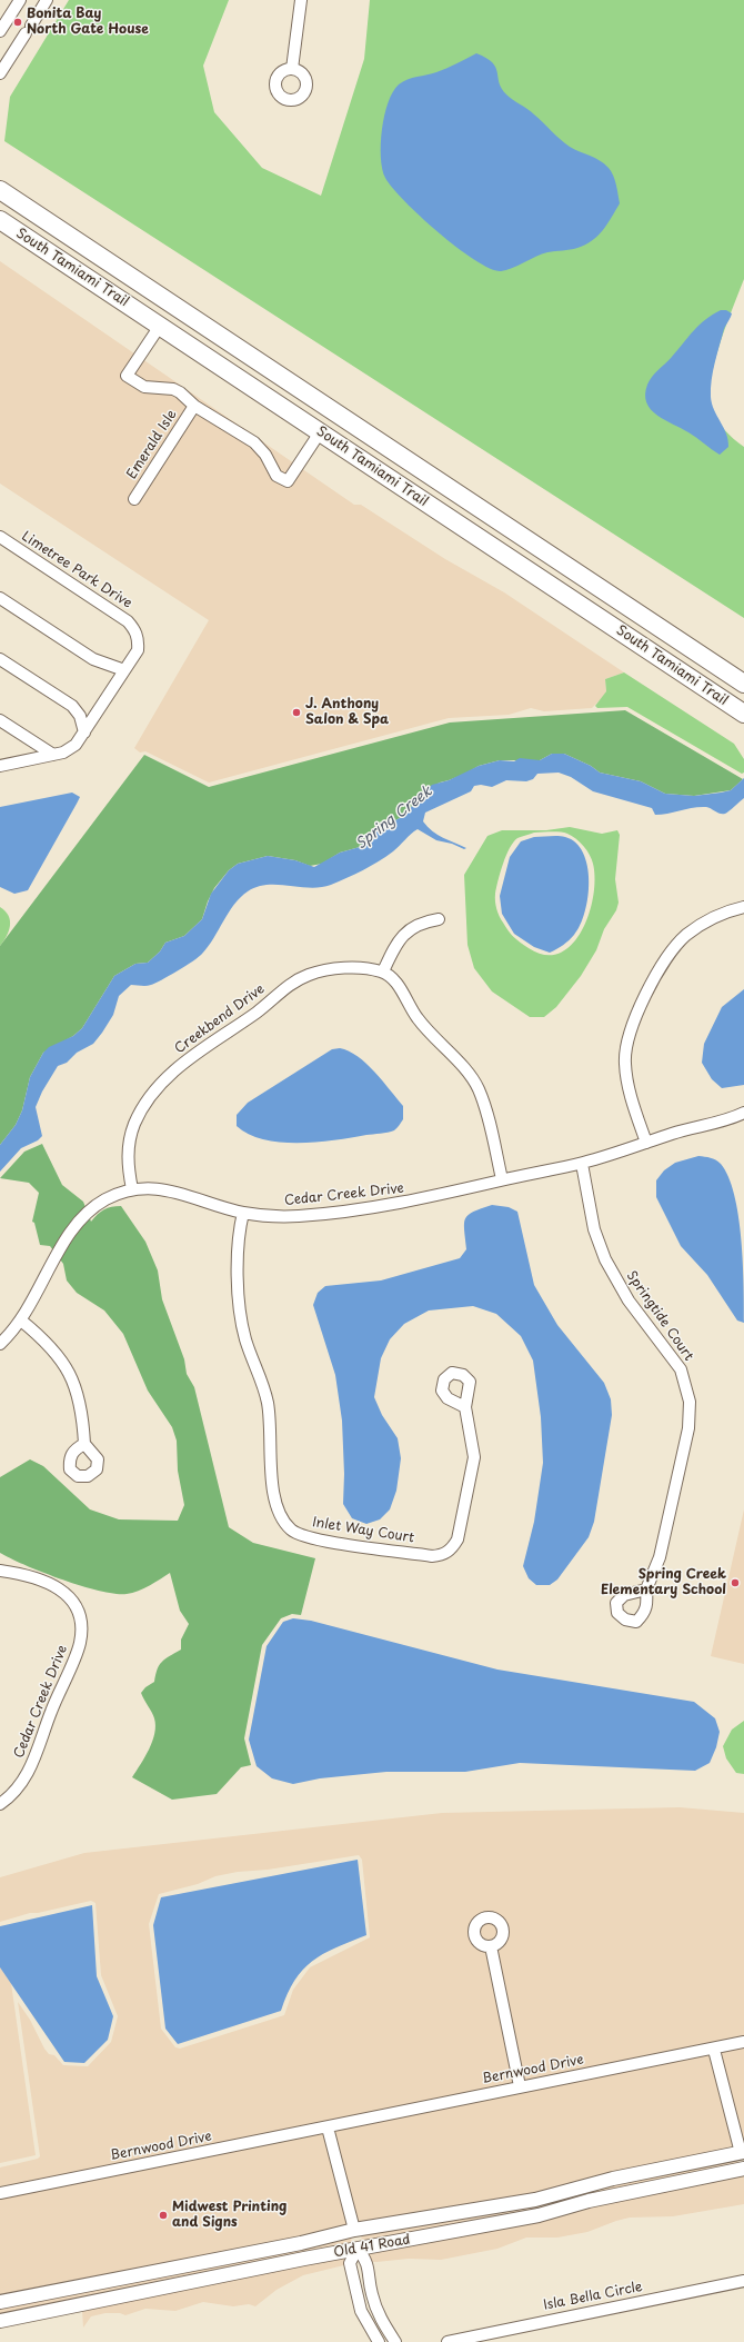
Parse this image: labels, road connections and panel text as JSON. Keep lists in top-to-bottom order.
{
  "streets": {
    "main road": ["South Tamiami Trail"],
    "street": [
      "Emerald Isle",
      "Limetree Park Drive",
      "Creekbend Drive",
      "Cedar Creek Drive",
      "Springtide Court",
      "Inlet Way Court",
      "Bernwood Drive",
      "Old 41 Road",
      "Isla Bella Circle"
    ]
  },
  "crossings": [
    ["South Tamiami Trail", "Emerald Isle"],
    ["Creekbend Drive", "Cedar Creek Drive"],
    ["Cedar Creek Drive", "Springtide Court"],
    ["Cedar Creek Drive", "Inlet Way Court"]
  ],
  "water": ["Spring Creek"],
  "places": [
    "Bonita Bay North Gate House",
    "J. Anthony Salon & Spa",
    "Spring Creek Elementary School",
    "Midwest Printing and Signs"
  ]
}
